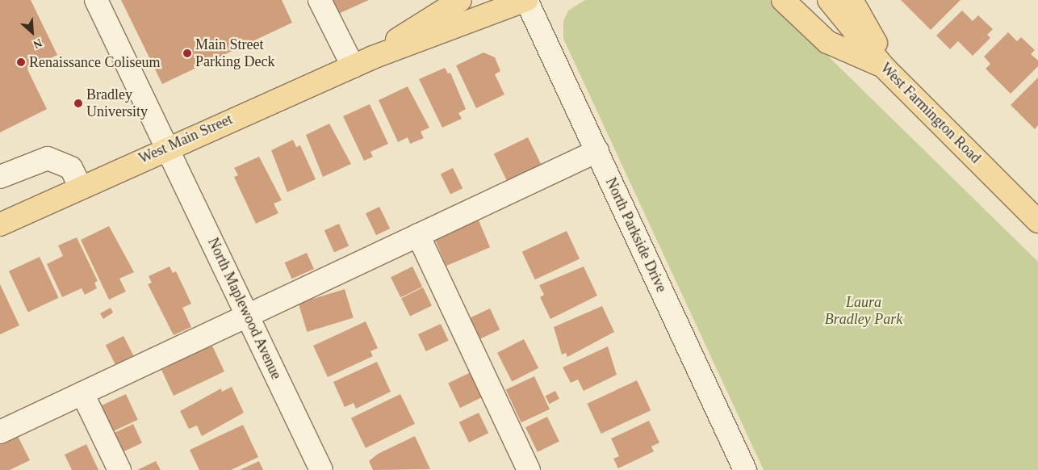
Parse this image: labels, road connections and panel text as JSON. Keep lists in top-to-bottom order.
{
  "streets": {
    "main road": ["West Farmington Road", "West Main Street"],
    "street": ["North Parkside Drive", "North Maplewood Avenue"]
  },
  "crossings": [
    ["West Main Street", "North Parkside Drive"],
    ["West Main Street", "North Maplewood Avenue"]
  ],
  "parks": ["Laura Bradley Park"],
  "places": ["Main Street Parking Deck", "Renaissance Coliseum", "Bradley University"],
  "north": "bottom right"
}
